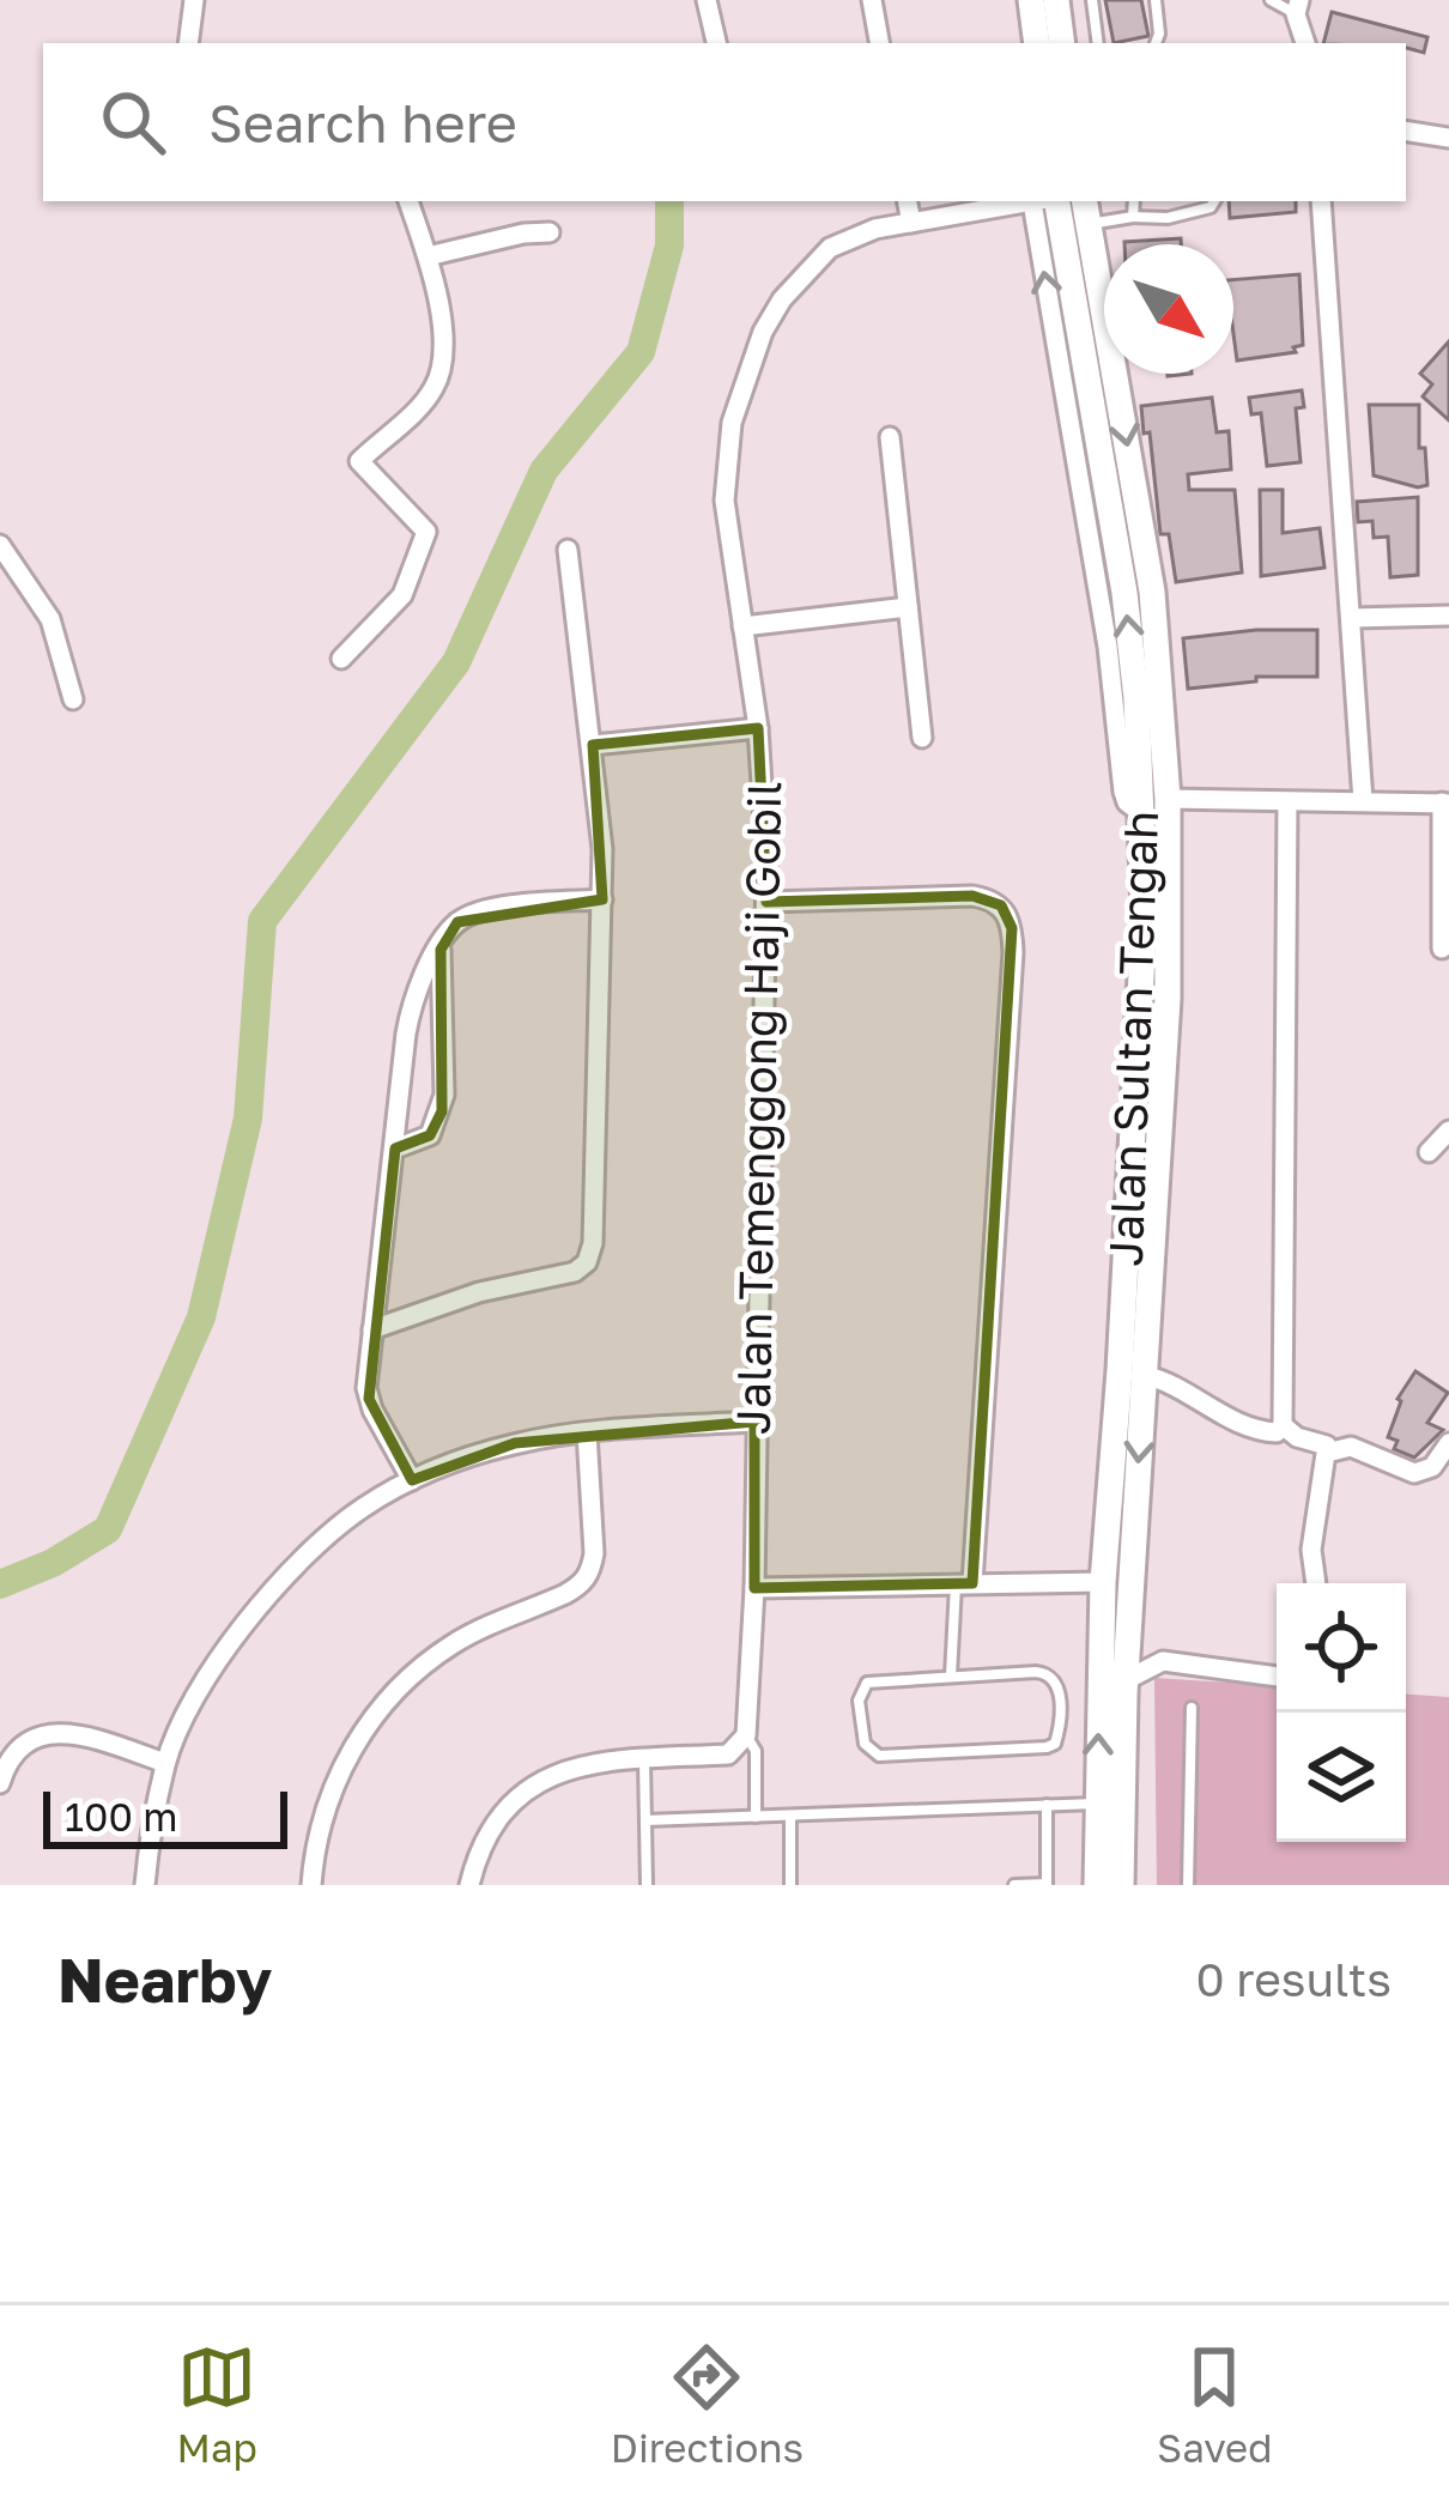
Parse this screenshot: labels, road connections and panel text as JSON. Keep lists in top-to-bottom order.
{
  "streets": {
    "main road": ["Jalan Sultan Tengah"],
    "street": ["Jalan Temenggong Haji Gobil"]
  },
  "scale_bar": "100 m",
  "north": "bottom right",
  "page": {
    "search": "Search here",
    "scale": "100 m",
    "heading": ["Nearby", "0 results"],
    "nav": ["Map", "Directions", "Saved"]
  }
}
